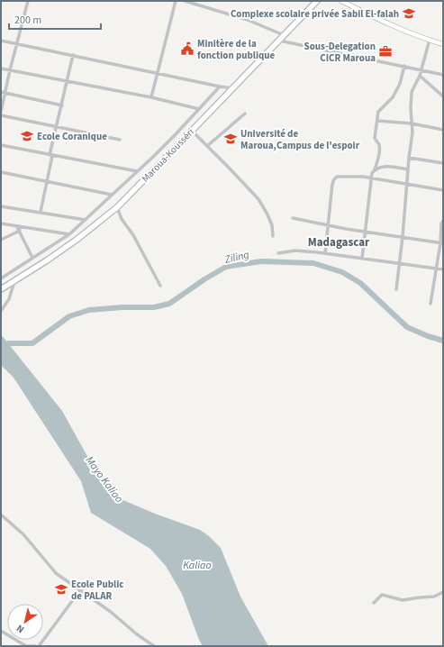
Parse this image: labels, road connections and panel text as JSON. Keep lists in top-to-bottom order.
{
  "streets": {
    "highway": ["Maroua-Kousséri"]
  },
  "districts": ["Madagascar"],
  "water": ["Ziling", "Mayo Kaliao", "Kaliao"],
  "places": {
    "school or university": [
      "Complexe scolaire privée Sabil El-falah",
      "Ecole Coranique",
      "Université de Maroua,Campus de l'espoir",
      "Ecole Public de PALAR"
    ],
    "public building": ["Minitère de la fonction publique"],
    "office": ["Sous-Delegation CICR Maroua"]
  },
  "scale_bar": "200 m",
  "north": "bottom left"
}
